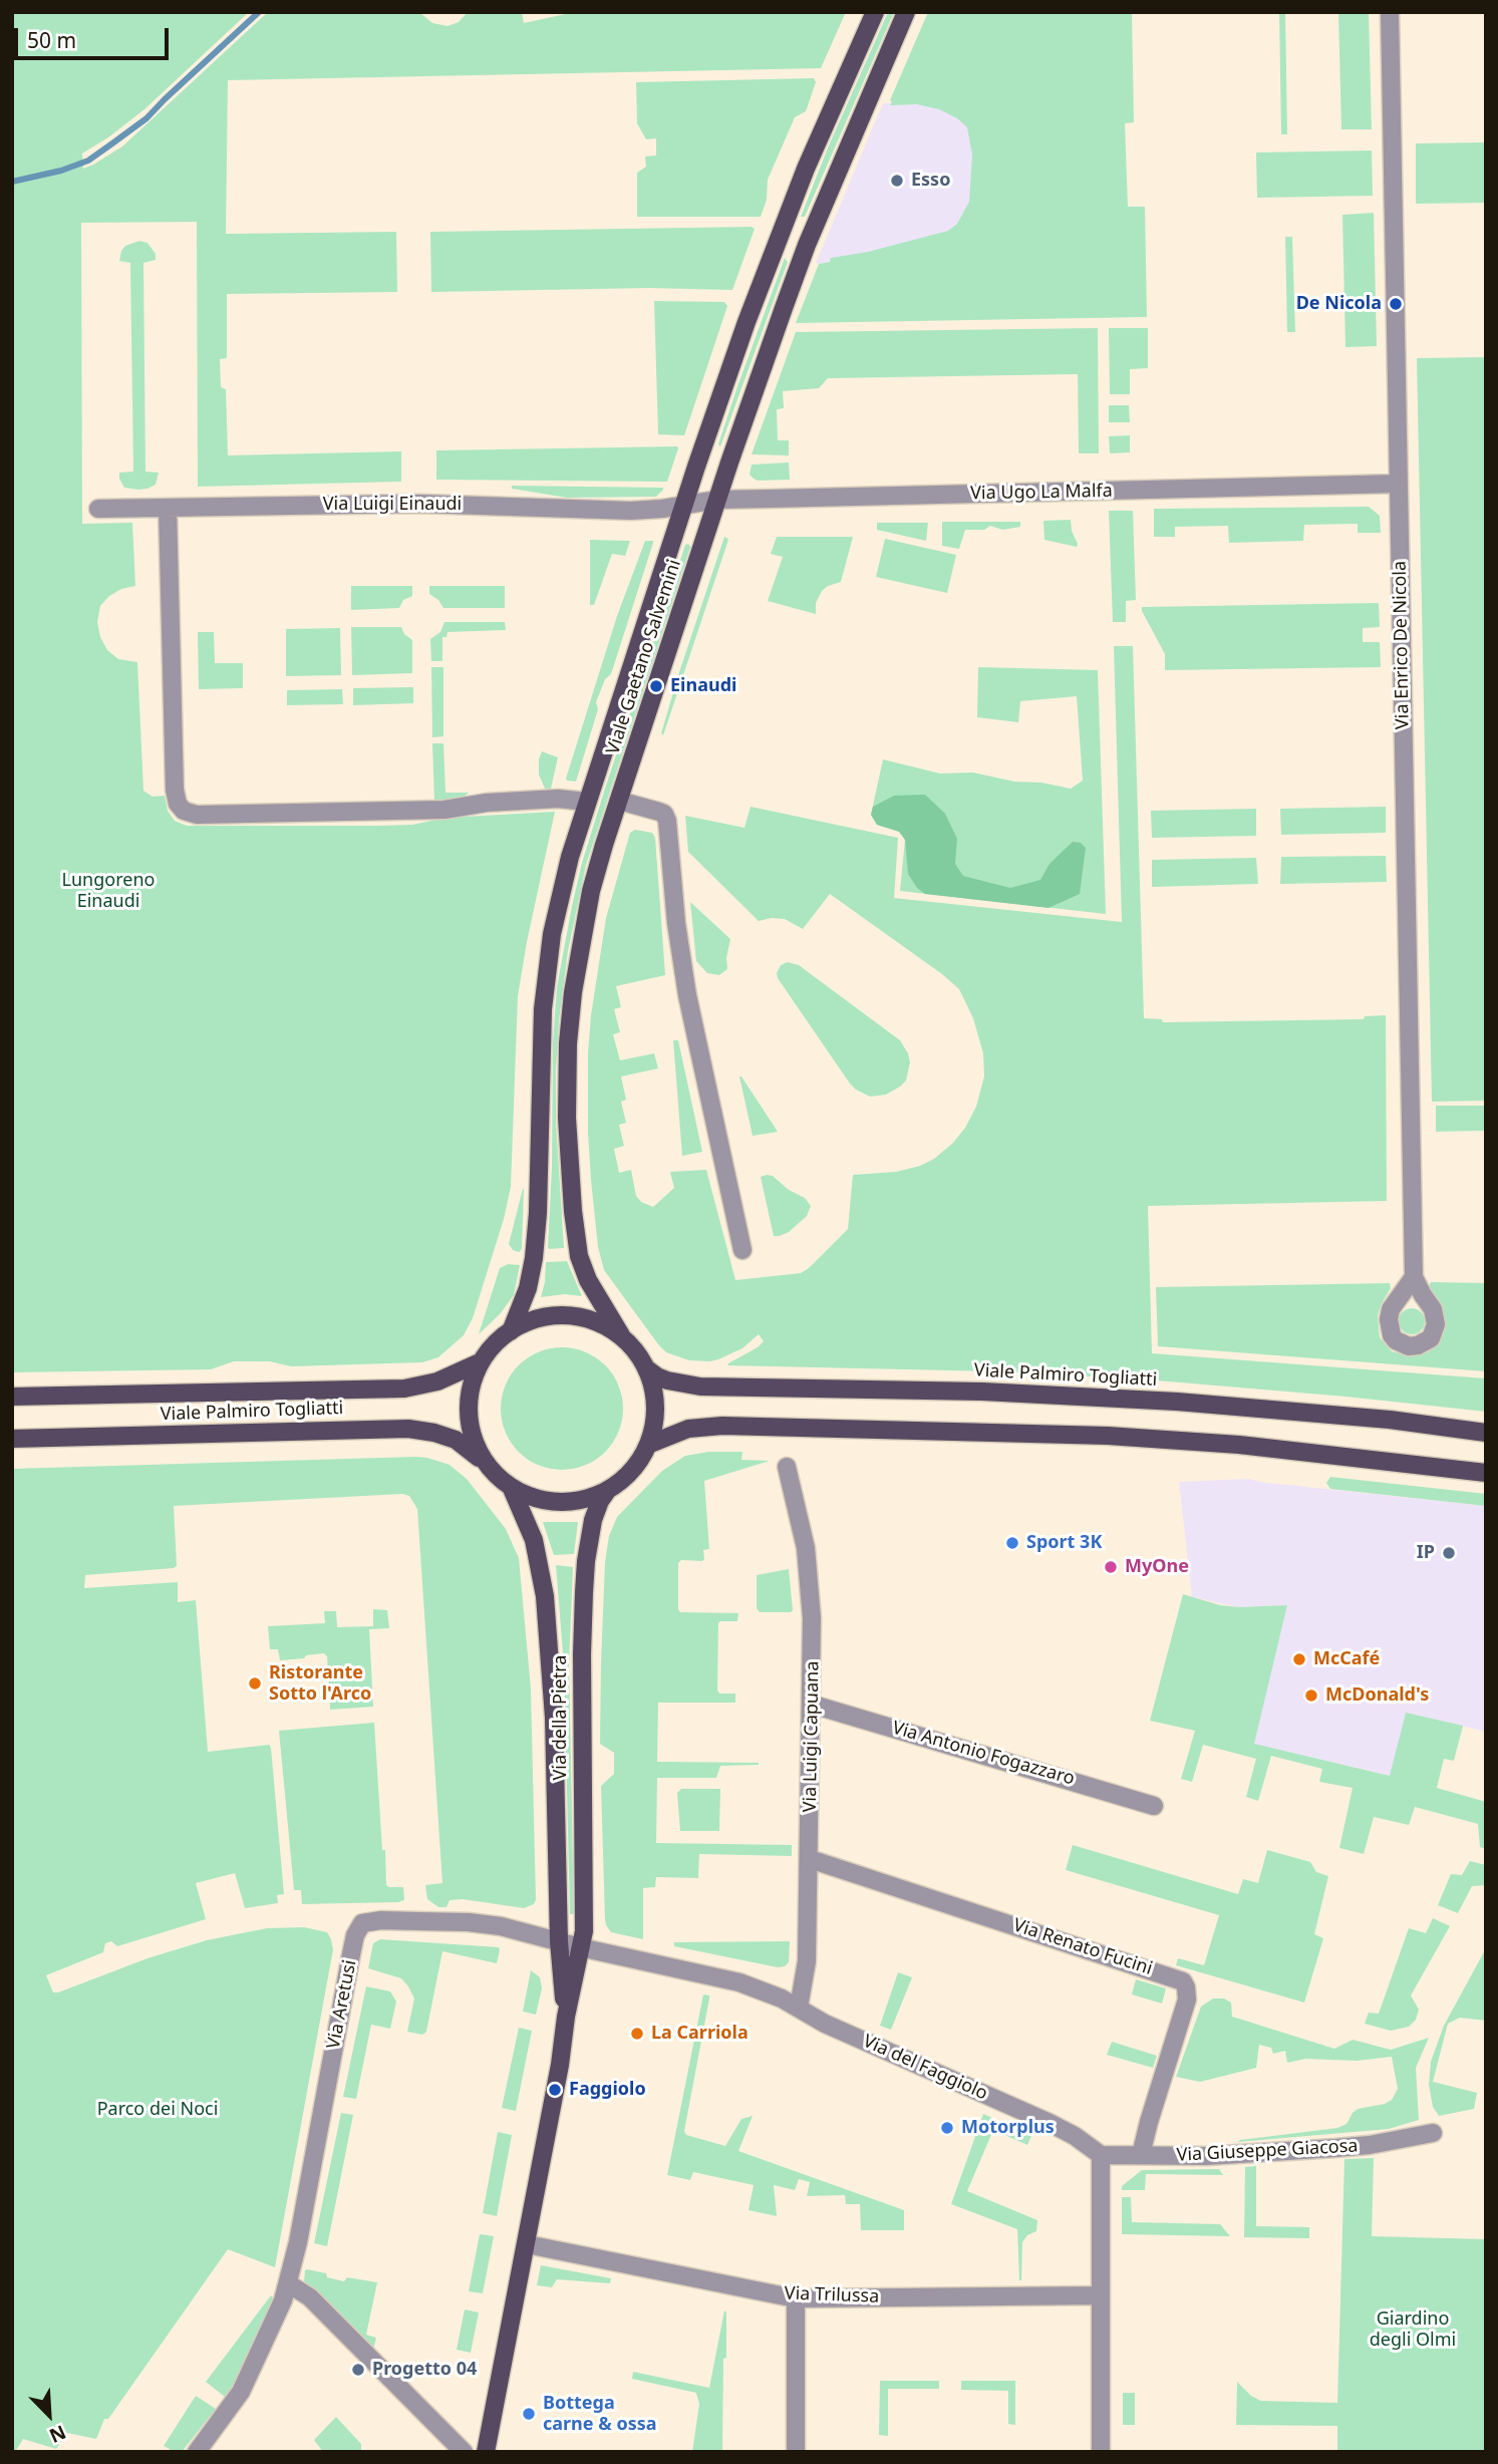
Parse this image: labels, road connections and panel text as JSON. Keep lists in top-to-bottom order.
{
  "streets": {
    "main road": ["Viale Gaetano Salvemini", "Viale Palmiro Togliatti", "Via della Pietra"],
    "street": [
      "Via Ugo La Malfa",
      "Via Luigi Einaudi",
      "Via Enrico De Nicola",
      "Via Luigi Capuana",
      "Via Antonio Fogazzaro",
      "Via Renato Fucini",
      "Via Aretusi",
      "Via del Faggiolo",
      "Via Giuseppe Giacosa",
      "Via Trilussa"
    ]
  },
  "crossings": [
    ["Via Ugo La Malfa", "Via Luigi Einaudi"],
    ["Via Ugo La Malfa", "Via Enrico De Nicola"],
    ["Via Ugo La Malfa", "Viale Gaetano Salvemini"],
    ["Via Luigi Einaudi", "Viale Gaetano Salvemini"],
    ["Viale Gaetano Salvemini", "Viale Palmiro Togliatti"],
    ["Viale Gaetano Salvemini", "Via della Pietra"],
    ["Viale Palmiro Togliatti", "Via della Pietra"],
    ["Via della Pietra", "Via Aretusi"],
    ["Via della Pietra", "Via del Faggiolo"],
    ["Via della Pietra", "Via Trilussa"],
    ["Via Luigi Capuana", "Via Antonio Fogazzaro"],
    ["Via Luigi Capuana", "Via Renato Fucini"],
    ["Via Luigi Capuana", "Via del Faggiolo"],
    ["Via Renato Fucini", "Via Giuseppe Giacosa"],
    ["Via del Faggiolo", "Via Giuseppe Giacosa"]
  ],
  "parks": ["Lungoreno Einaudi", "Parco dei Noci", "Giardino degli Olmi"],
  "places": [
    "Esso",
    "De Nicola",
    "Einaudi",
    "Sport 3K",
    "IP",
    "MyOne",
    "McCafé",
    "Ristorante Sotto l'Arco",
    "McDonald's",
    "La Carriola",
    "Faggiolo",
    "Motorplus",
    "Progetto 04",
    "Bottega carne & ossa"
  ],
  "scale_bar": "50 m",
  "north": "bottom right"
}
